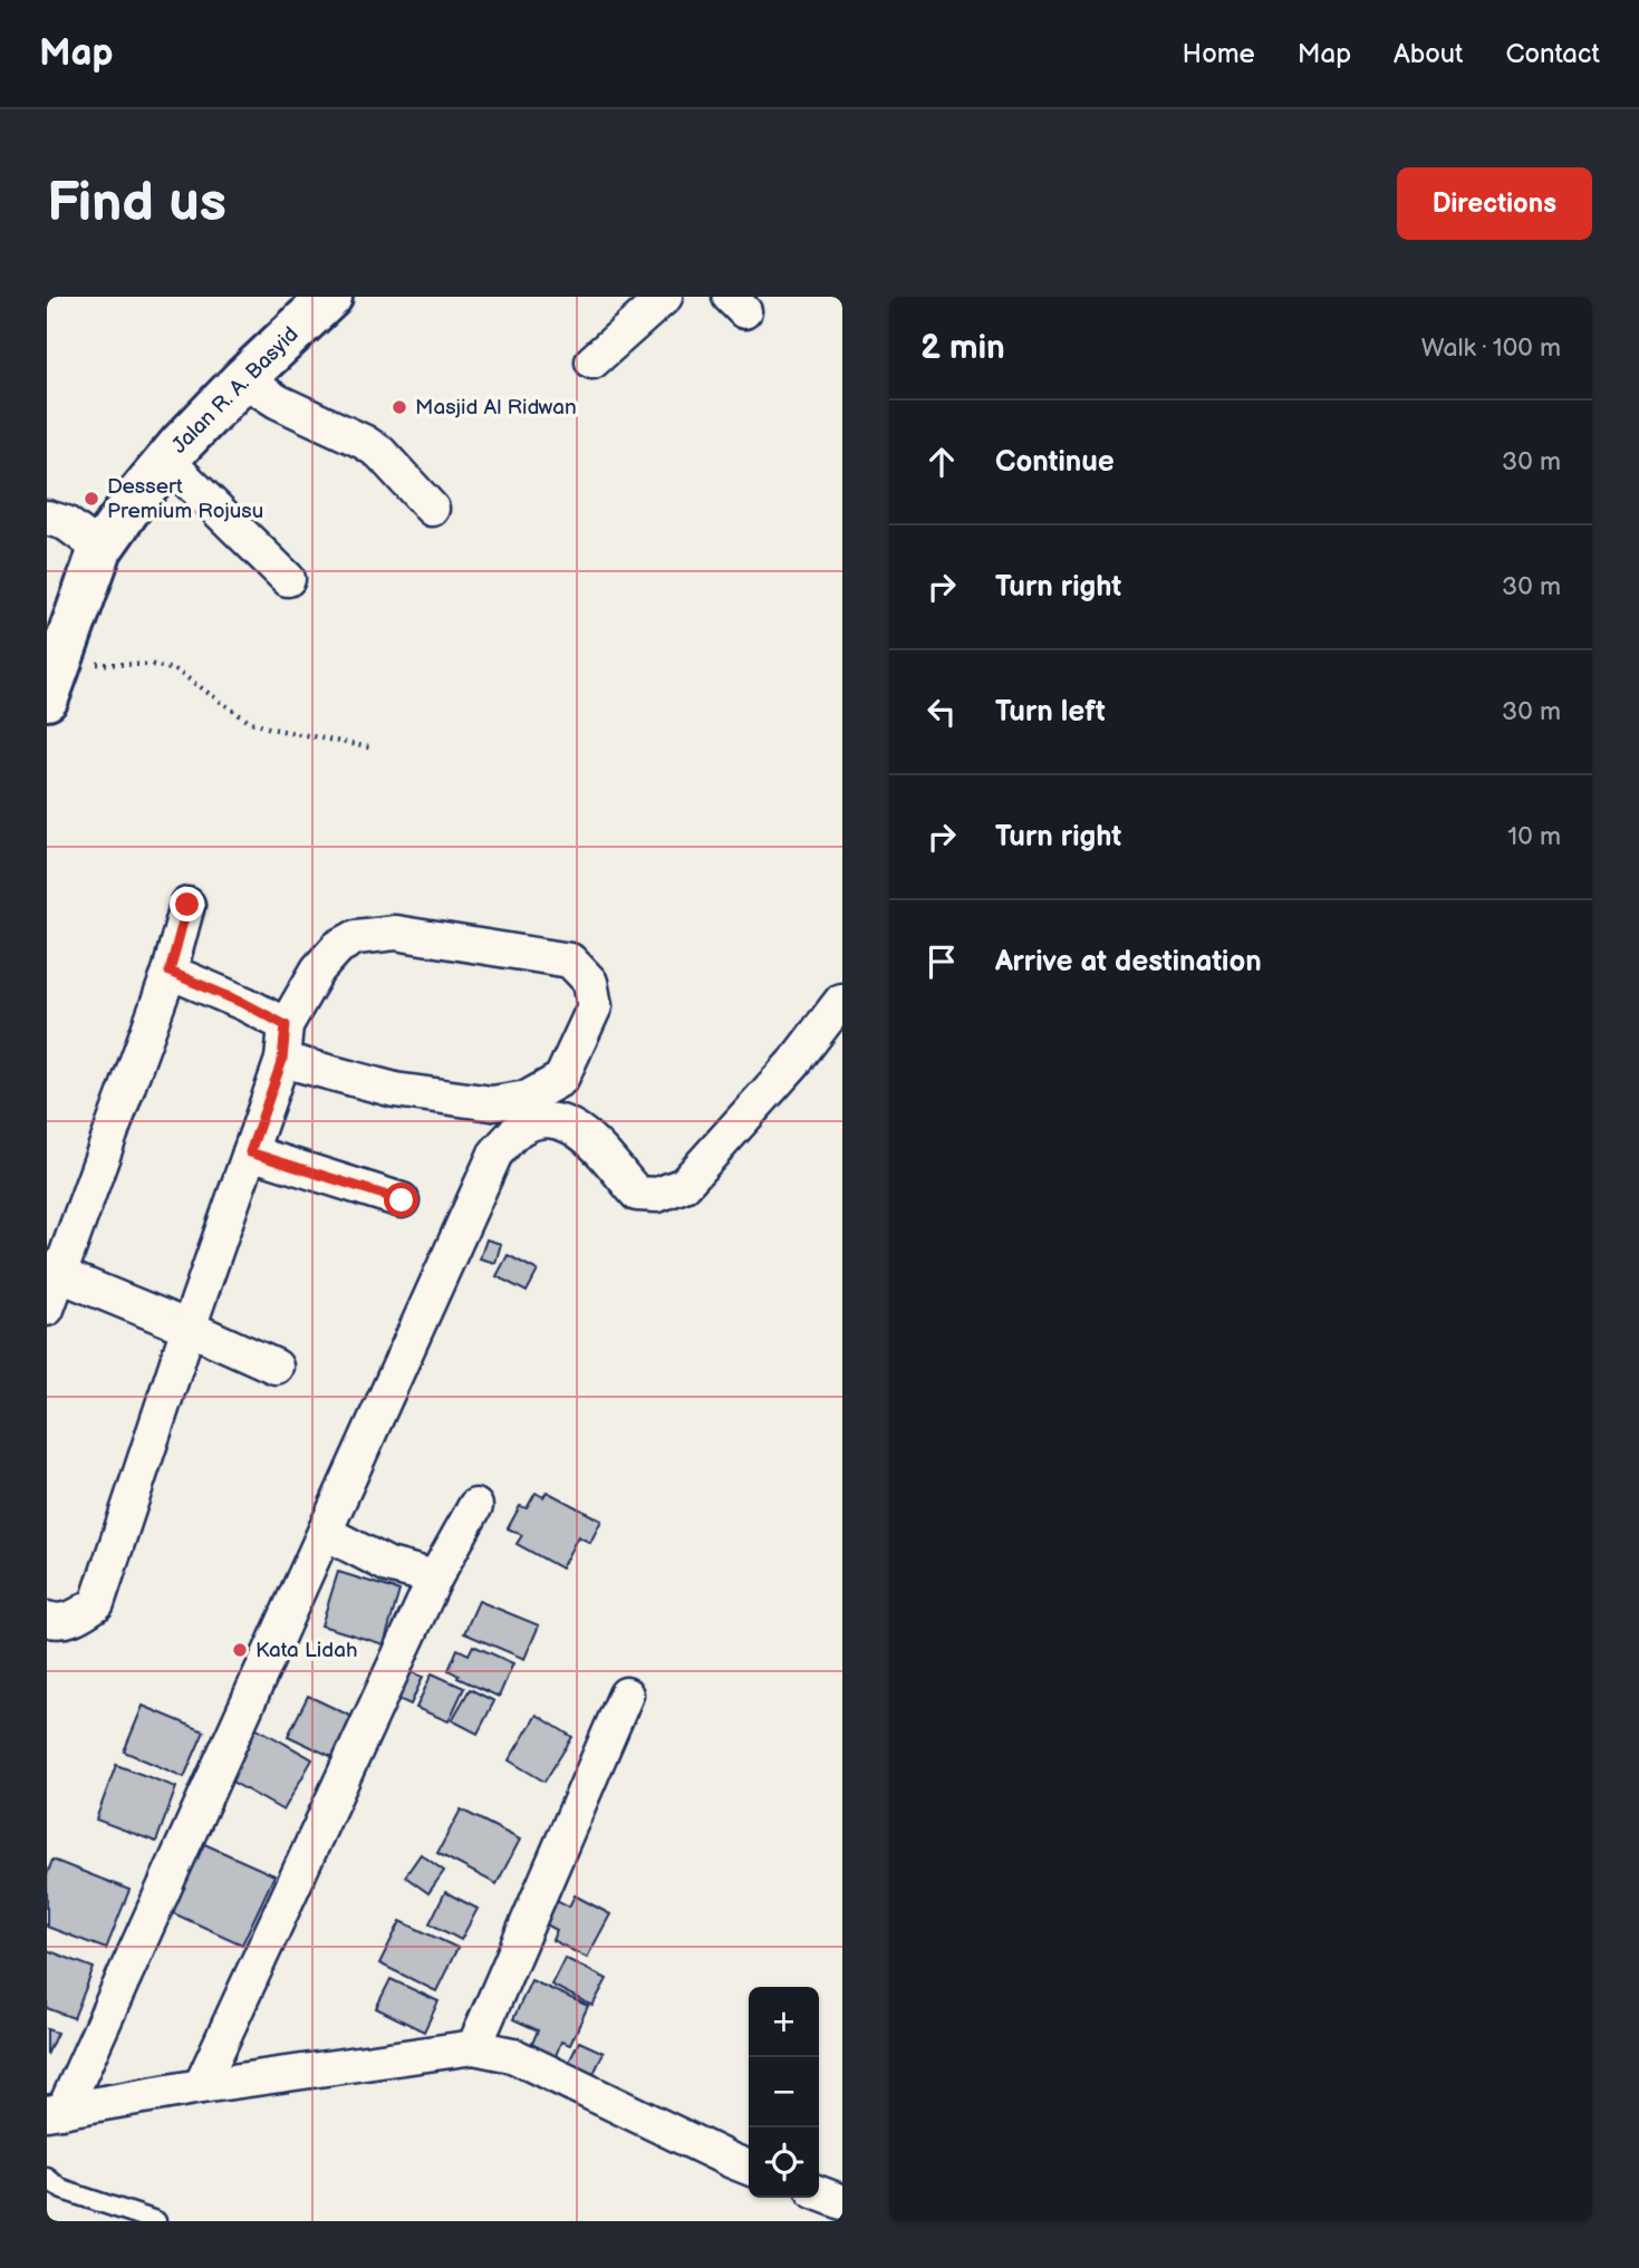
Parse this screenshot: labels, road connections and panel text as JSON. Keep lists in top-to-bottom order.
{
  "streets": {
    "main road": ["Jalan R. A. Basyid"]
  },
  "places": ["Masjid Al Ridwan", "Dessert Premium Rojusu", "Kata Lidah"],
  "page": {
    "header": "Map",
    "nav": [
      "Home",
      "Map",
      "About",
      "Contact"
    ],
    "buttons": "Directions",
    "title": "Find us",
    "heading": ["2 min", "Walk · 100 m"],
    "list": [
      ["Continue", "30 m"],
      ["Turn right", "30 m"],
      ["Turn left", "30 m"],
      ["Turn right", "10 m"],
      "Arrive at destination"
    ],
    "map_buttons": ["+", "−"]
  }
}
